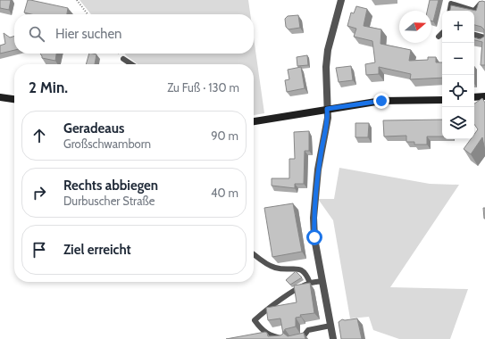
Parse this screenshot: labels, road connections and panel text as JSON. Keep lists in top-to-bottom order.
{
  "north": "right",
  "page": {
    "map_buttons": ["+", "−"],
    "search": "Hier suchen",
    "heading": ["2 Min.", "Zu Fuß · 130 m"],
    "list": [
      ["Geradeaus", "Großschwamborn", "90 m"],
      ["Rechts abbiegen", "Durbuscher Straße", "40 m"],
      "Ziel erreicht"
    ]
  }
}
